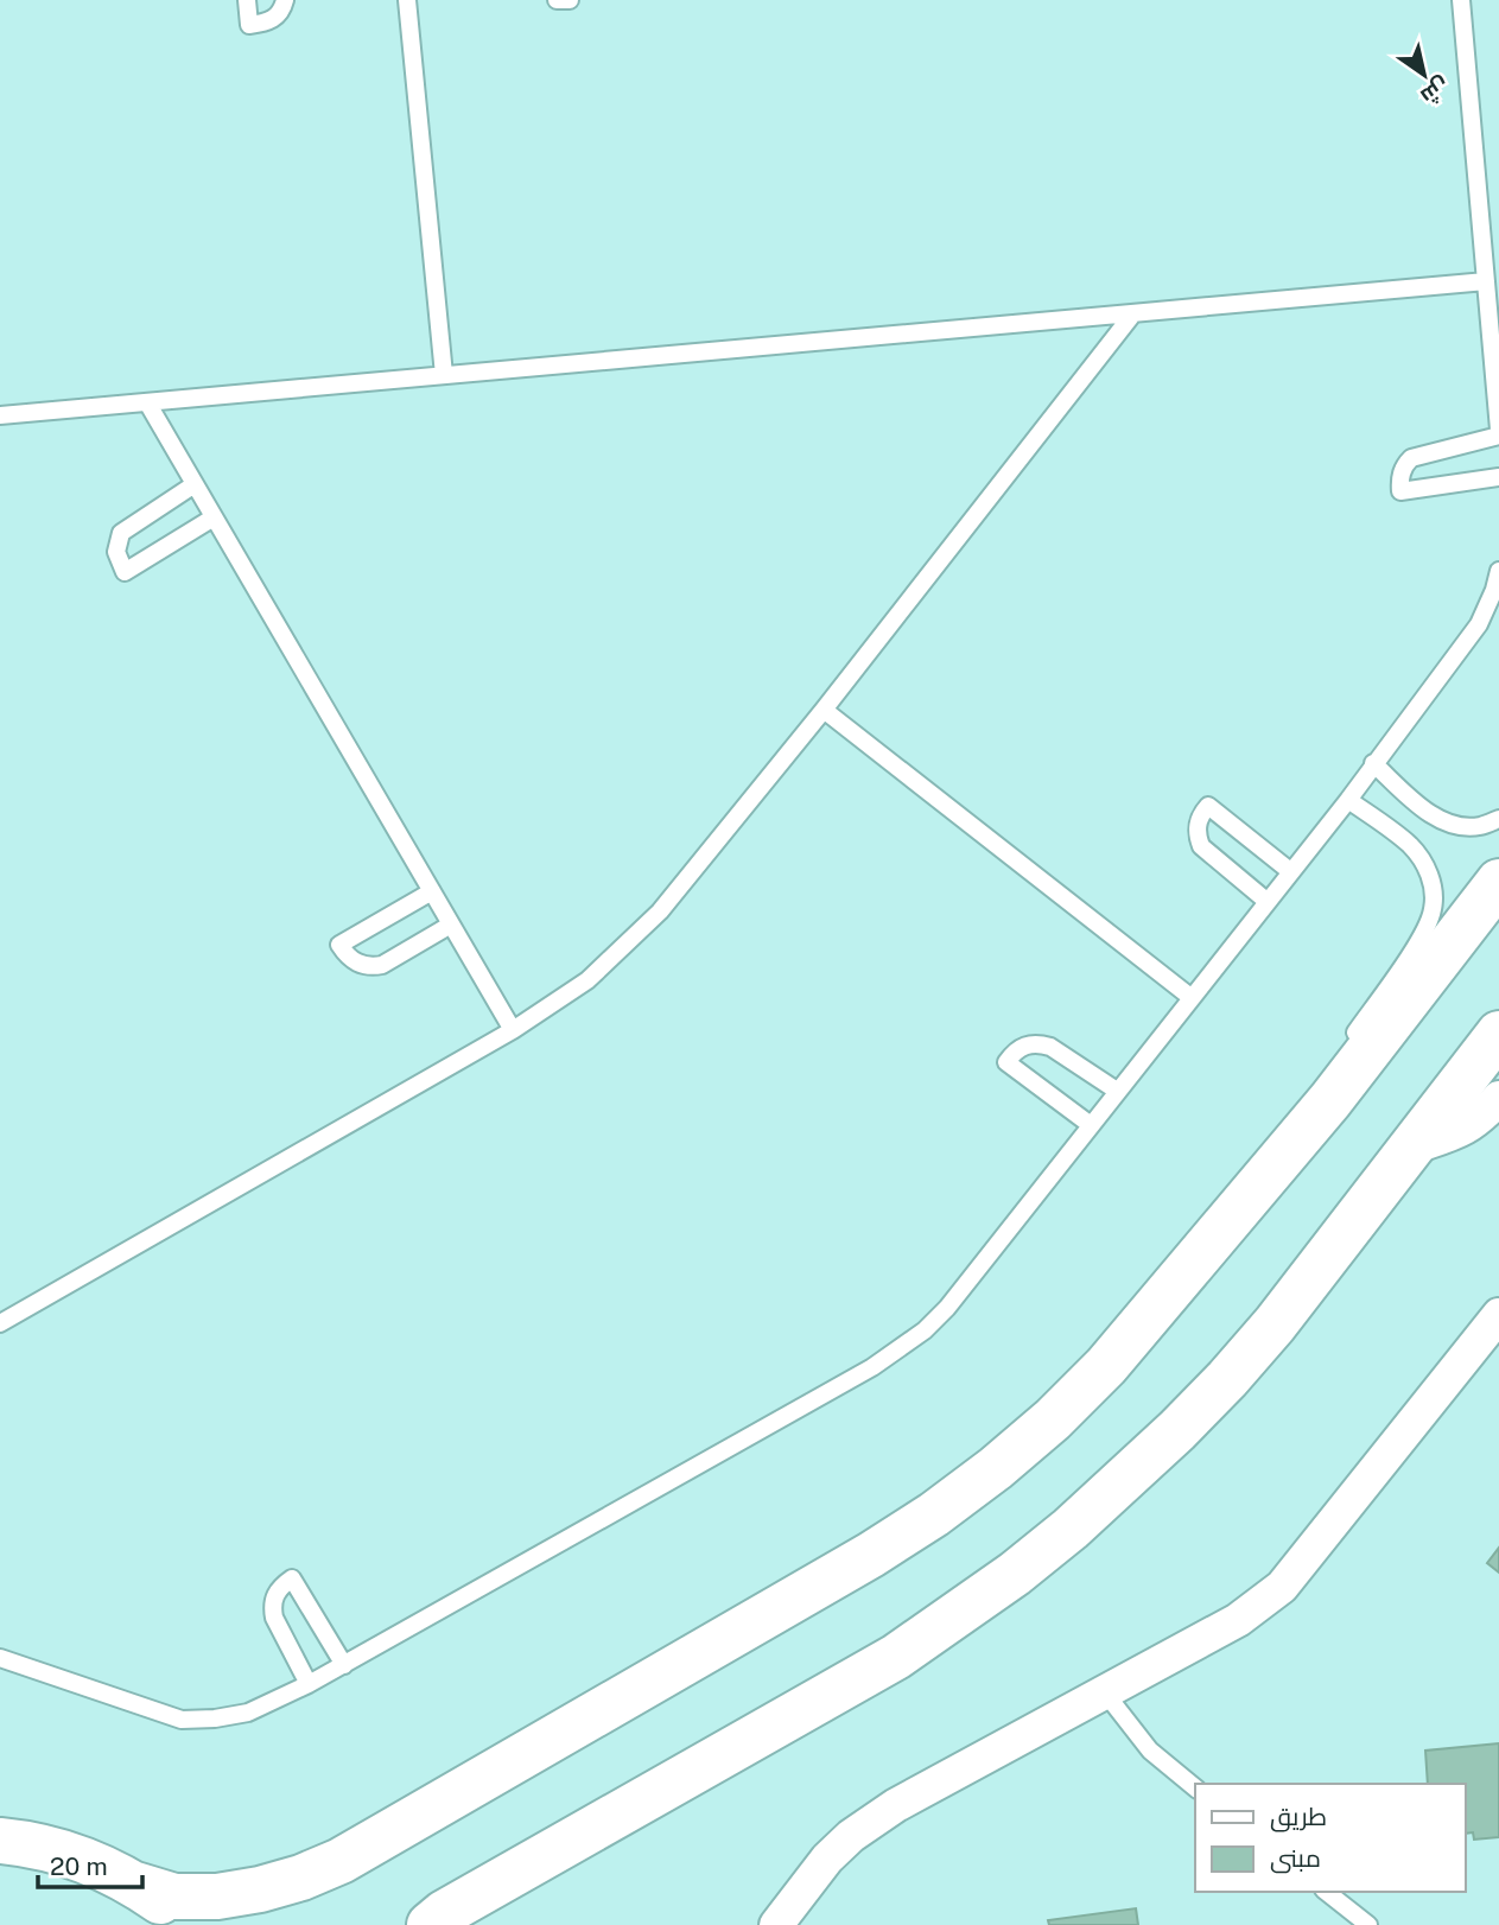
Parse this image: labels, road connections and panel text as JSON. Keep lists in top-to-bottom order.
{
  "legend": ["طريق", "مبنى"],
  "scale_bar": "20 m",
  "north": "bottom right"
}
